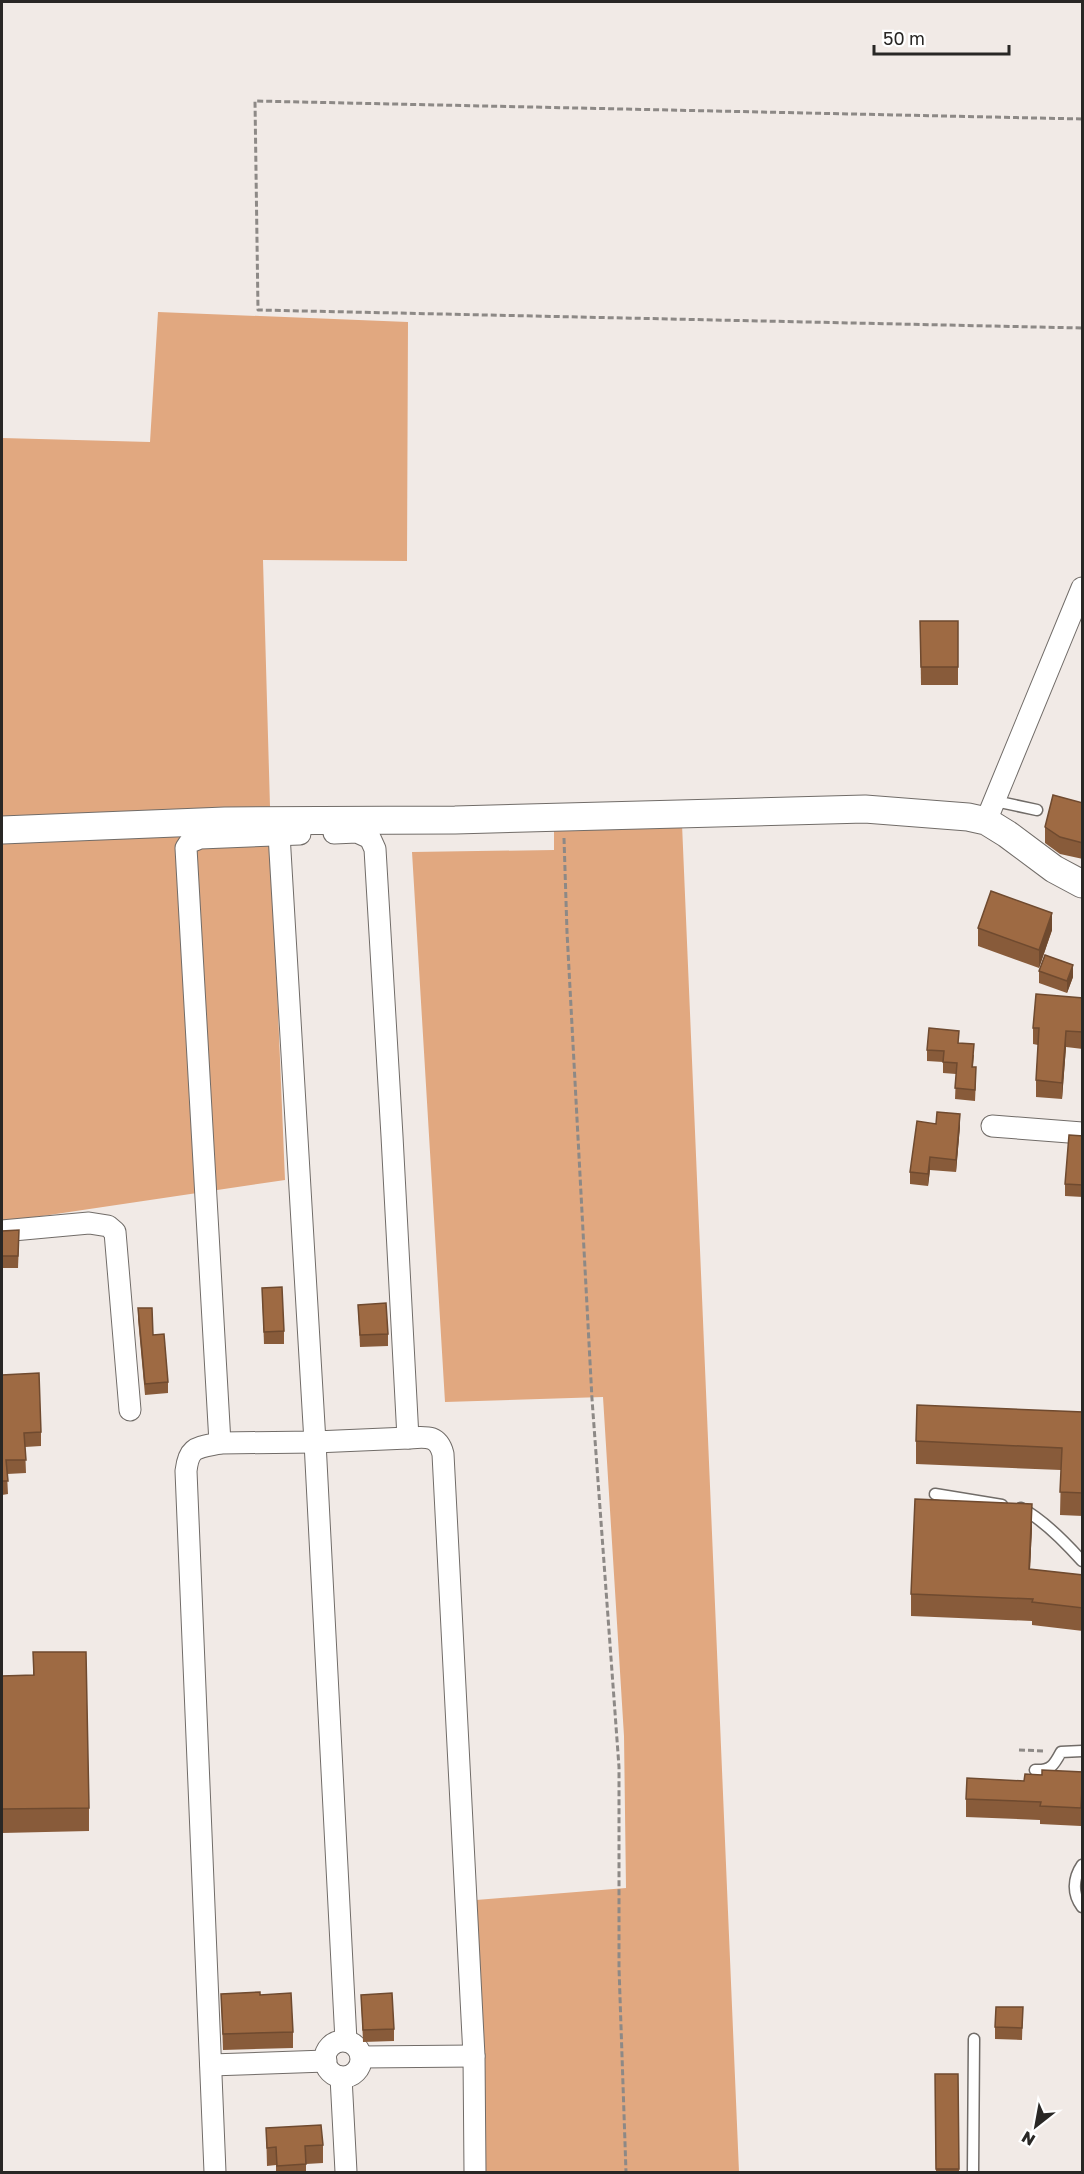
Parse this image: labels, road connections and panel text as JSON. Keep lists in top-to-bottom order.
{
  "scale_bar": "50 m",
  "north": "bottom left"
}
